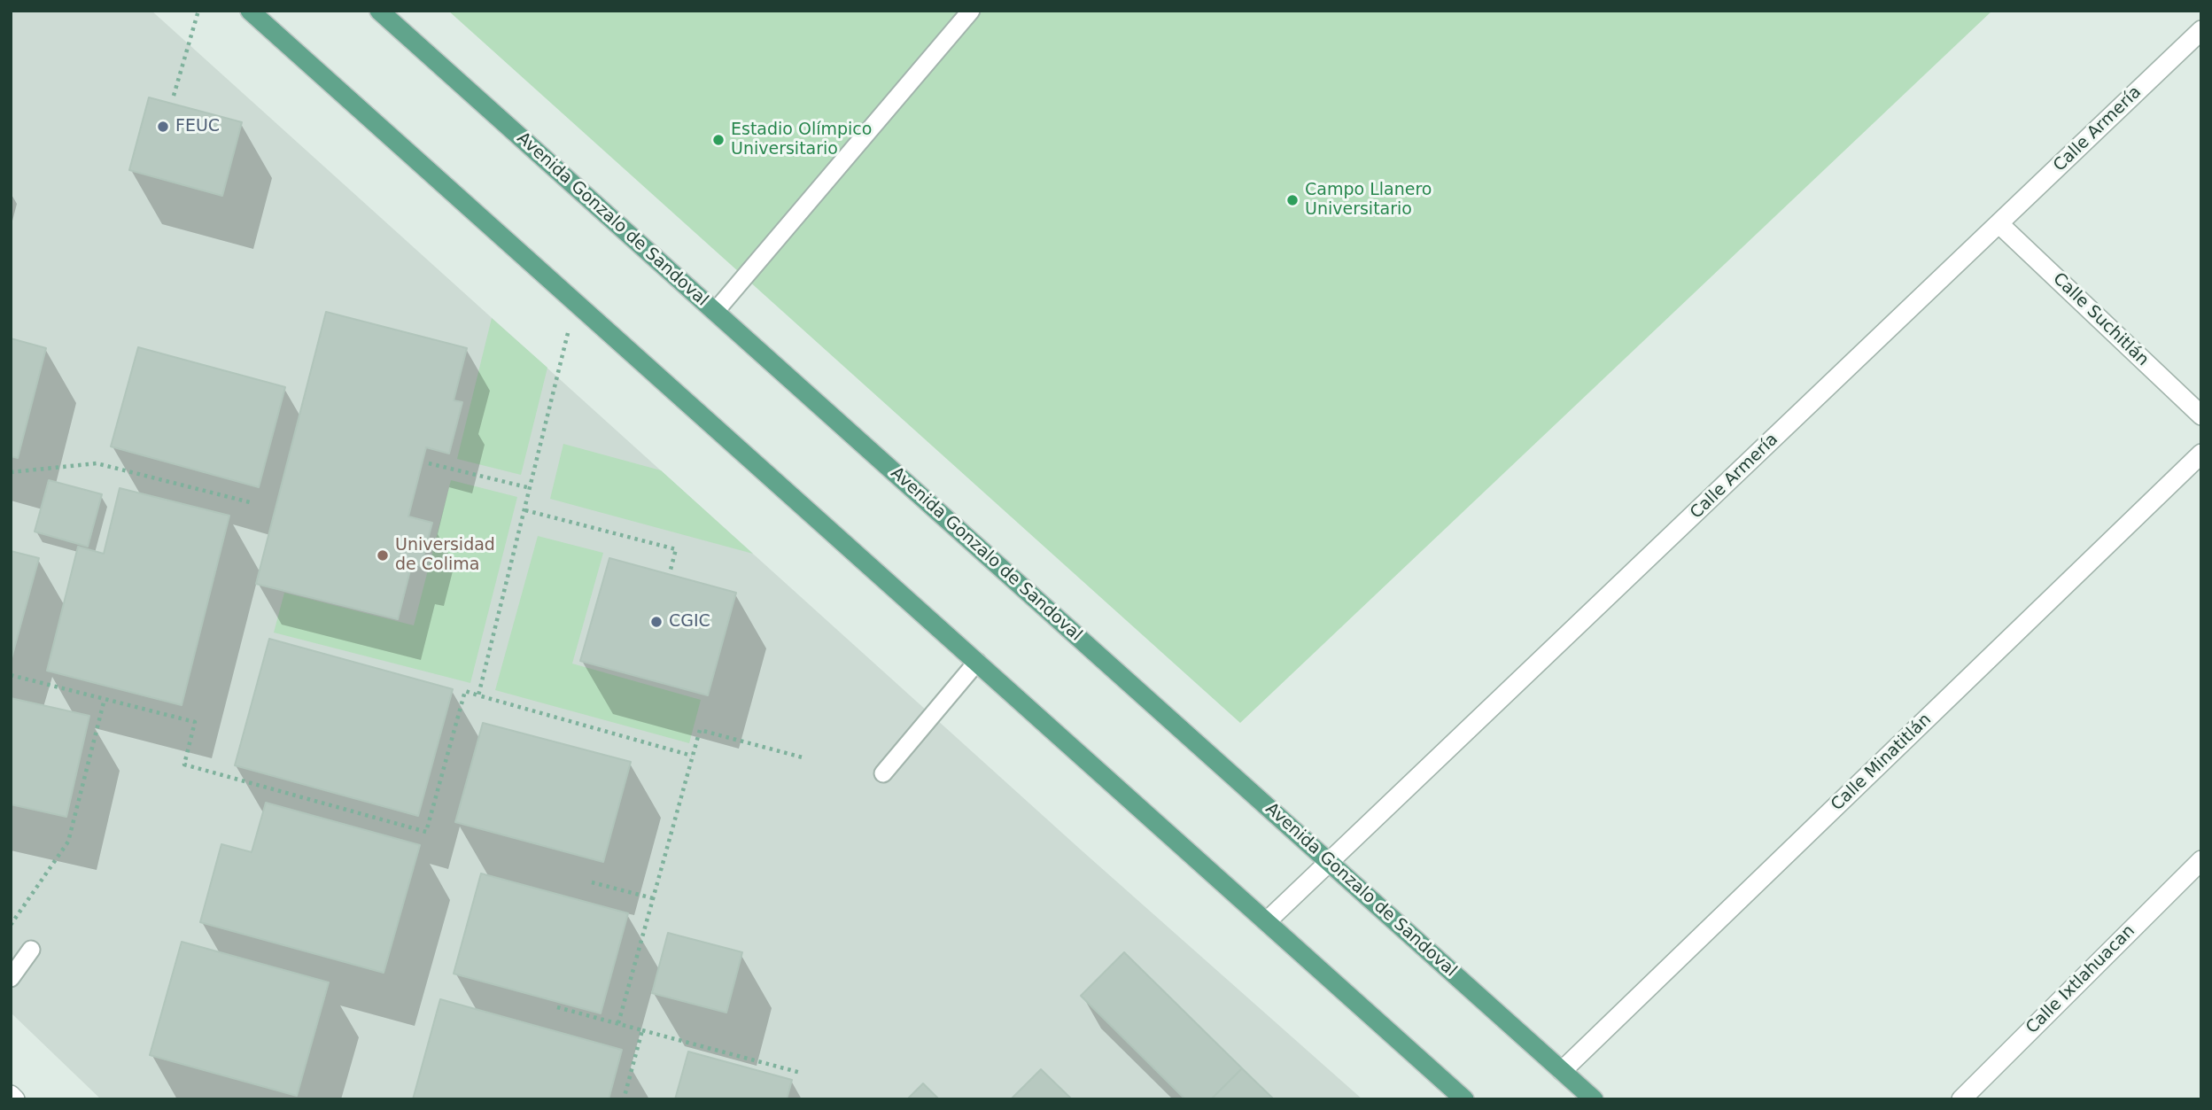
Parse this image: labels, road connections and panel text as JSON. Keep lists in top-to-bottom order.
{
  "streets": {
    "main road": ["Avenida Gonzalo de Sandoval"],
    "street": [
      "Calle Armería",
      "Calle Suchitlán",
      "Calle Minatitlán",
      "Calle Ixtlahuacan"
    ]
  },
  "crossings": [
    ["Calle Armería", "Avenida Gonzalo de Sandoval"],
    ["Calle Armería", "Calle Suchitlán"],
    ["Avenida Gonzalo de Sandoval", "Calle Minatitlán"]
  ],
  "places": [
    "FEUC",
    "Estadio Olímpico Universitario",
    "Campo Llanero Universitario",
    "Universidad de Colima",
    "CGIC"
  ]
}
